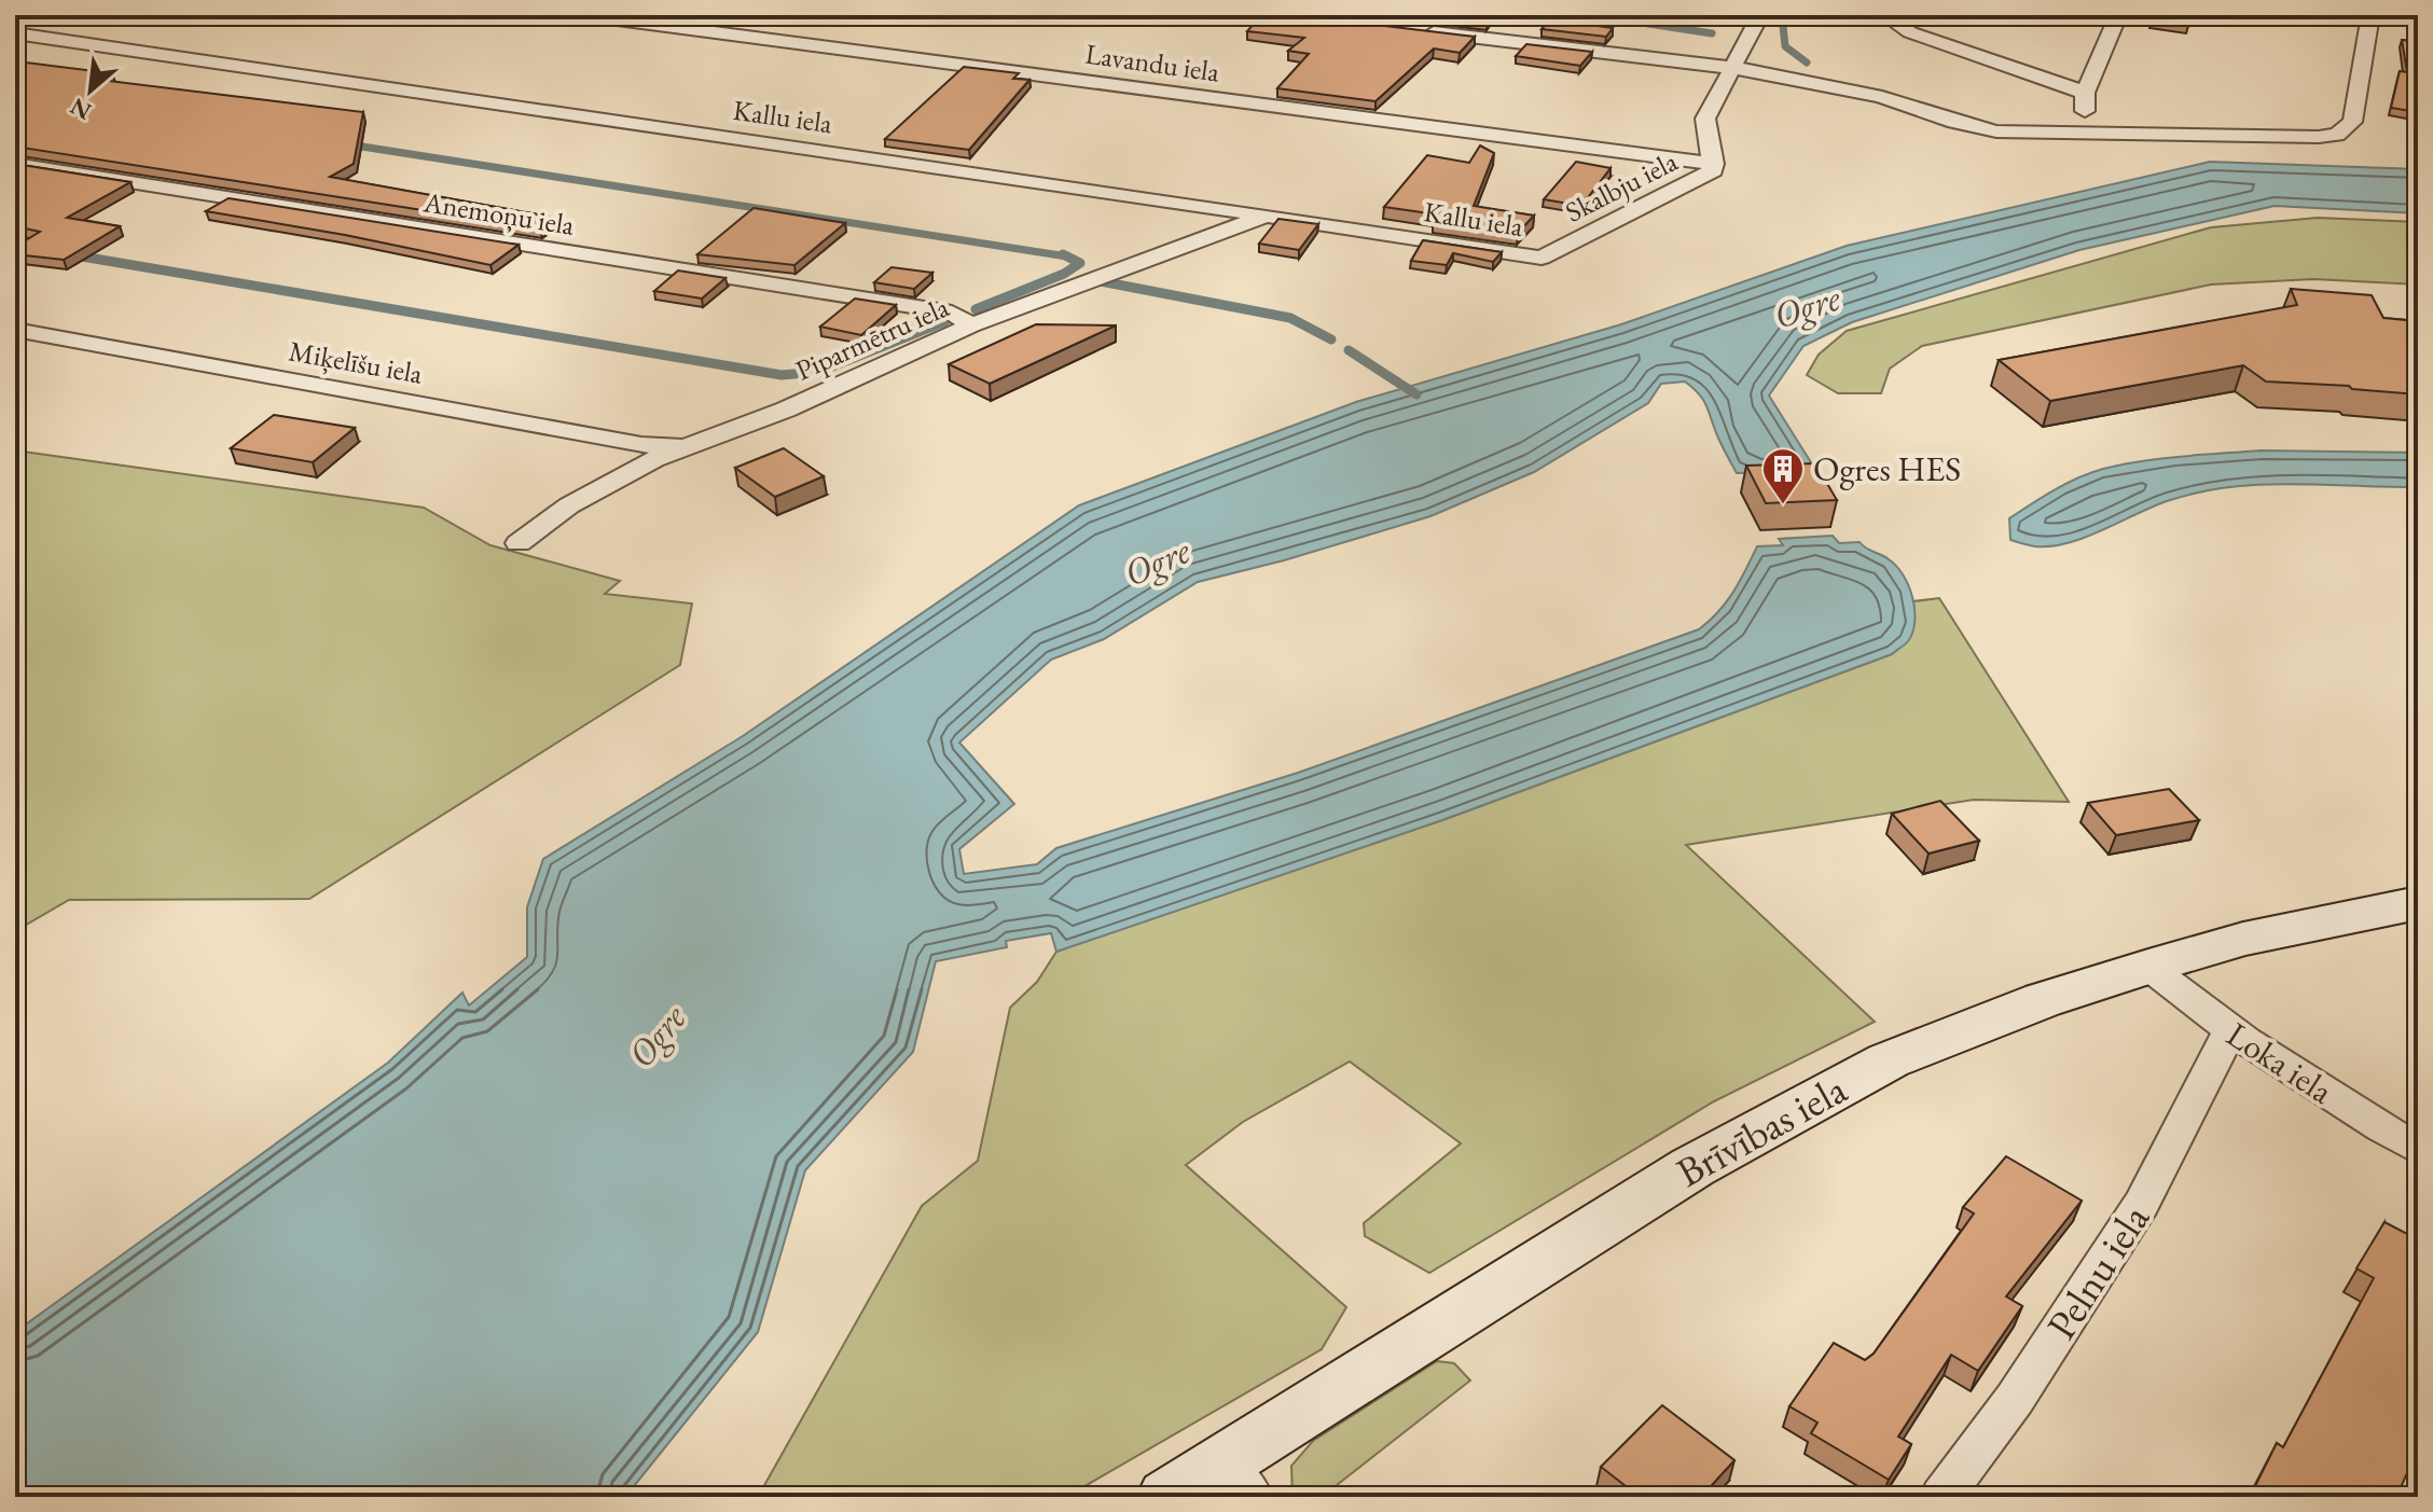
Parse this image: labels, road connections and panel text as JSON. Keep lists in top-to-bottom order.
{
  "streets": {
    "main road": ["Brīvības iela"],
    "street": [
      "Lavandu iela",
      "Kallu iela",
      "Skalbju iela",
      "Anemoņu iela",
      "Piparmētru iela",
      "Miķelīšu iela",
      "Loka iela",
      "Pelnu iela"
    ]
  },
  "crossings": [
    ["Lavandu iela", "Skalbju iela"],
    ["Kallu iela", "Skalbju iela"],
    ["Kallu iela", "Piparmētru iela"],
    ["Anemoņu iela", "Piparmētru iela"],
    ["Piparmētru iela", "Miķelīšu iela"],
    ["Loka iela", "Brīvības iela"],
    ["Loka iela", "Pelnu iela"]
  ],
  "water": ["Ogre"],
  "places": {
    "building": ["Ogres HES"]
  },
  "north": "bottom left"
}
